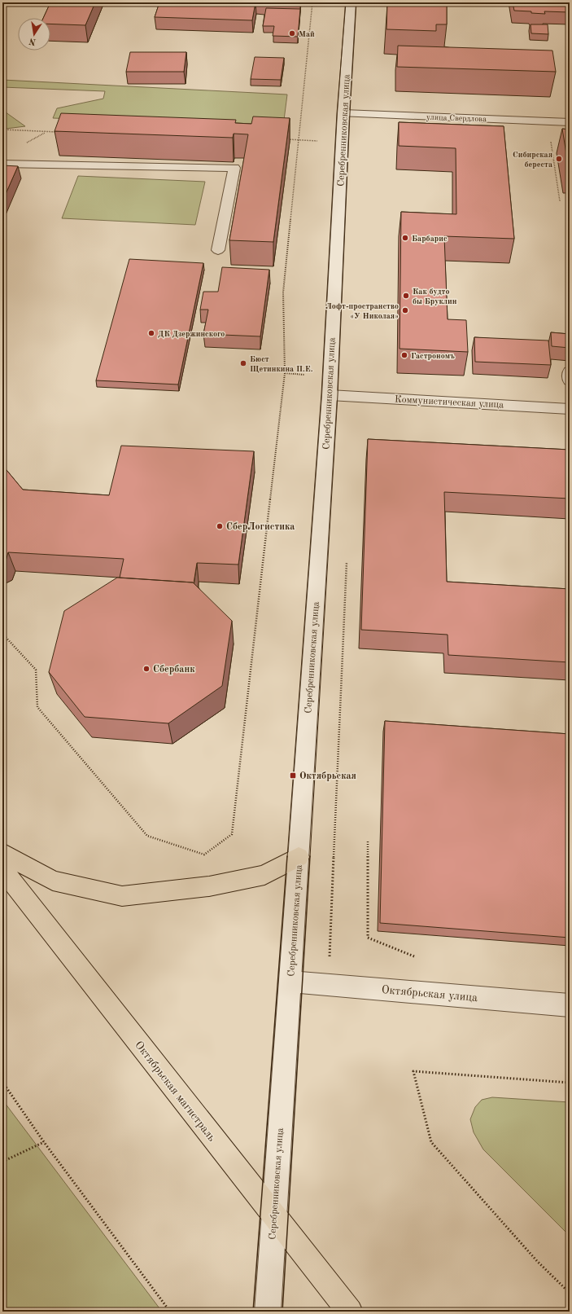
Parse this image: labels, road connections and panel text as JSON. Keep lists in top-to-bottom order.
{
  "streets": {
    "main road": ["Октябрьская магистраль"],
    "street": [
      "улица Свердлова",
      "Серебренниковская улица",
      "Коммунистическая улица",
      "Октябрьская улица"
    ]
  },
  "crossings": [
    ["улица Свердлова", "Серебренниковская улица"],
    ["Серебренниковская улица", "Коммунистическая улица"],
    ["Серебренниковская улица", "Октябрьская улица"],
    ["Серебренниковская улица", "Октябрьская магистраль"]
  ],
  "places": {
    "other": [
      "Май",
      "Сибирская береста",
      "Барбарис",
      "Как будто бы Бруклин",
      "Лофт-пространство «У Николая»",
      "ДК Дзержинского",
      "Гастрономъ",
      "Бюст Щетинкина П.Е.",
      "СберЛогистика",
      "Сбербанк"
    ],
    "transit": ["Октябрьская"]
  },
  "north": "bottom"
}
